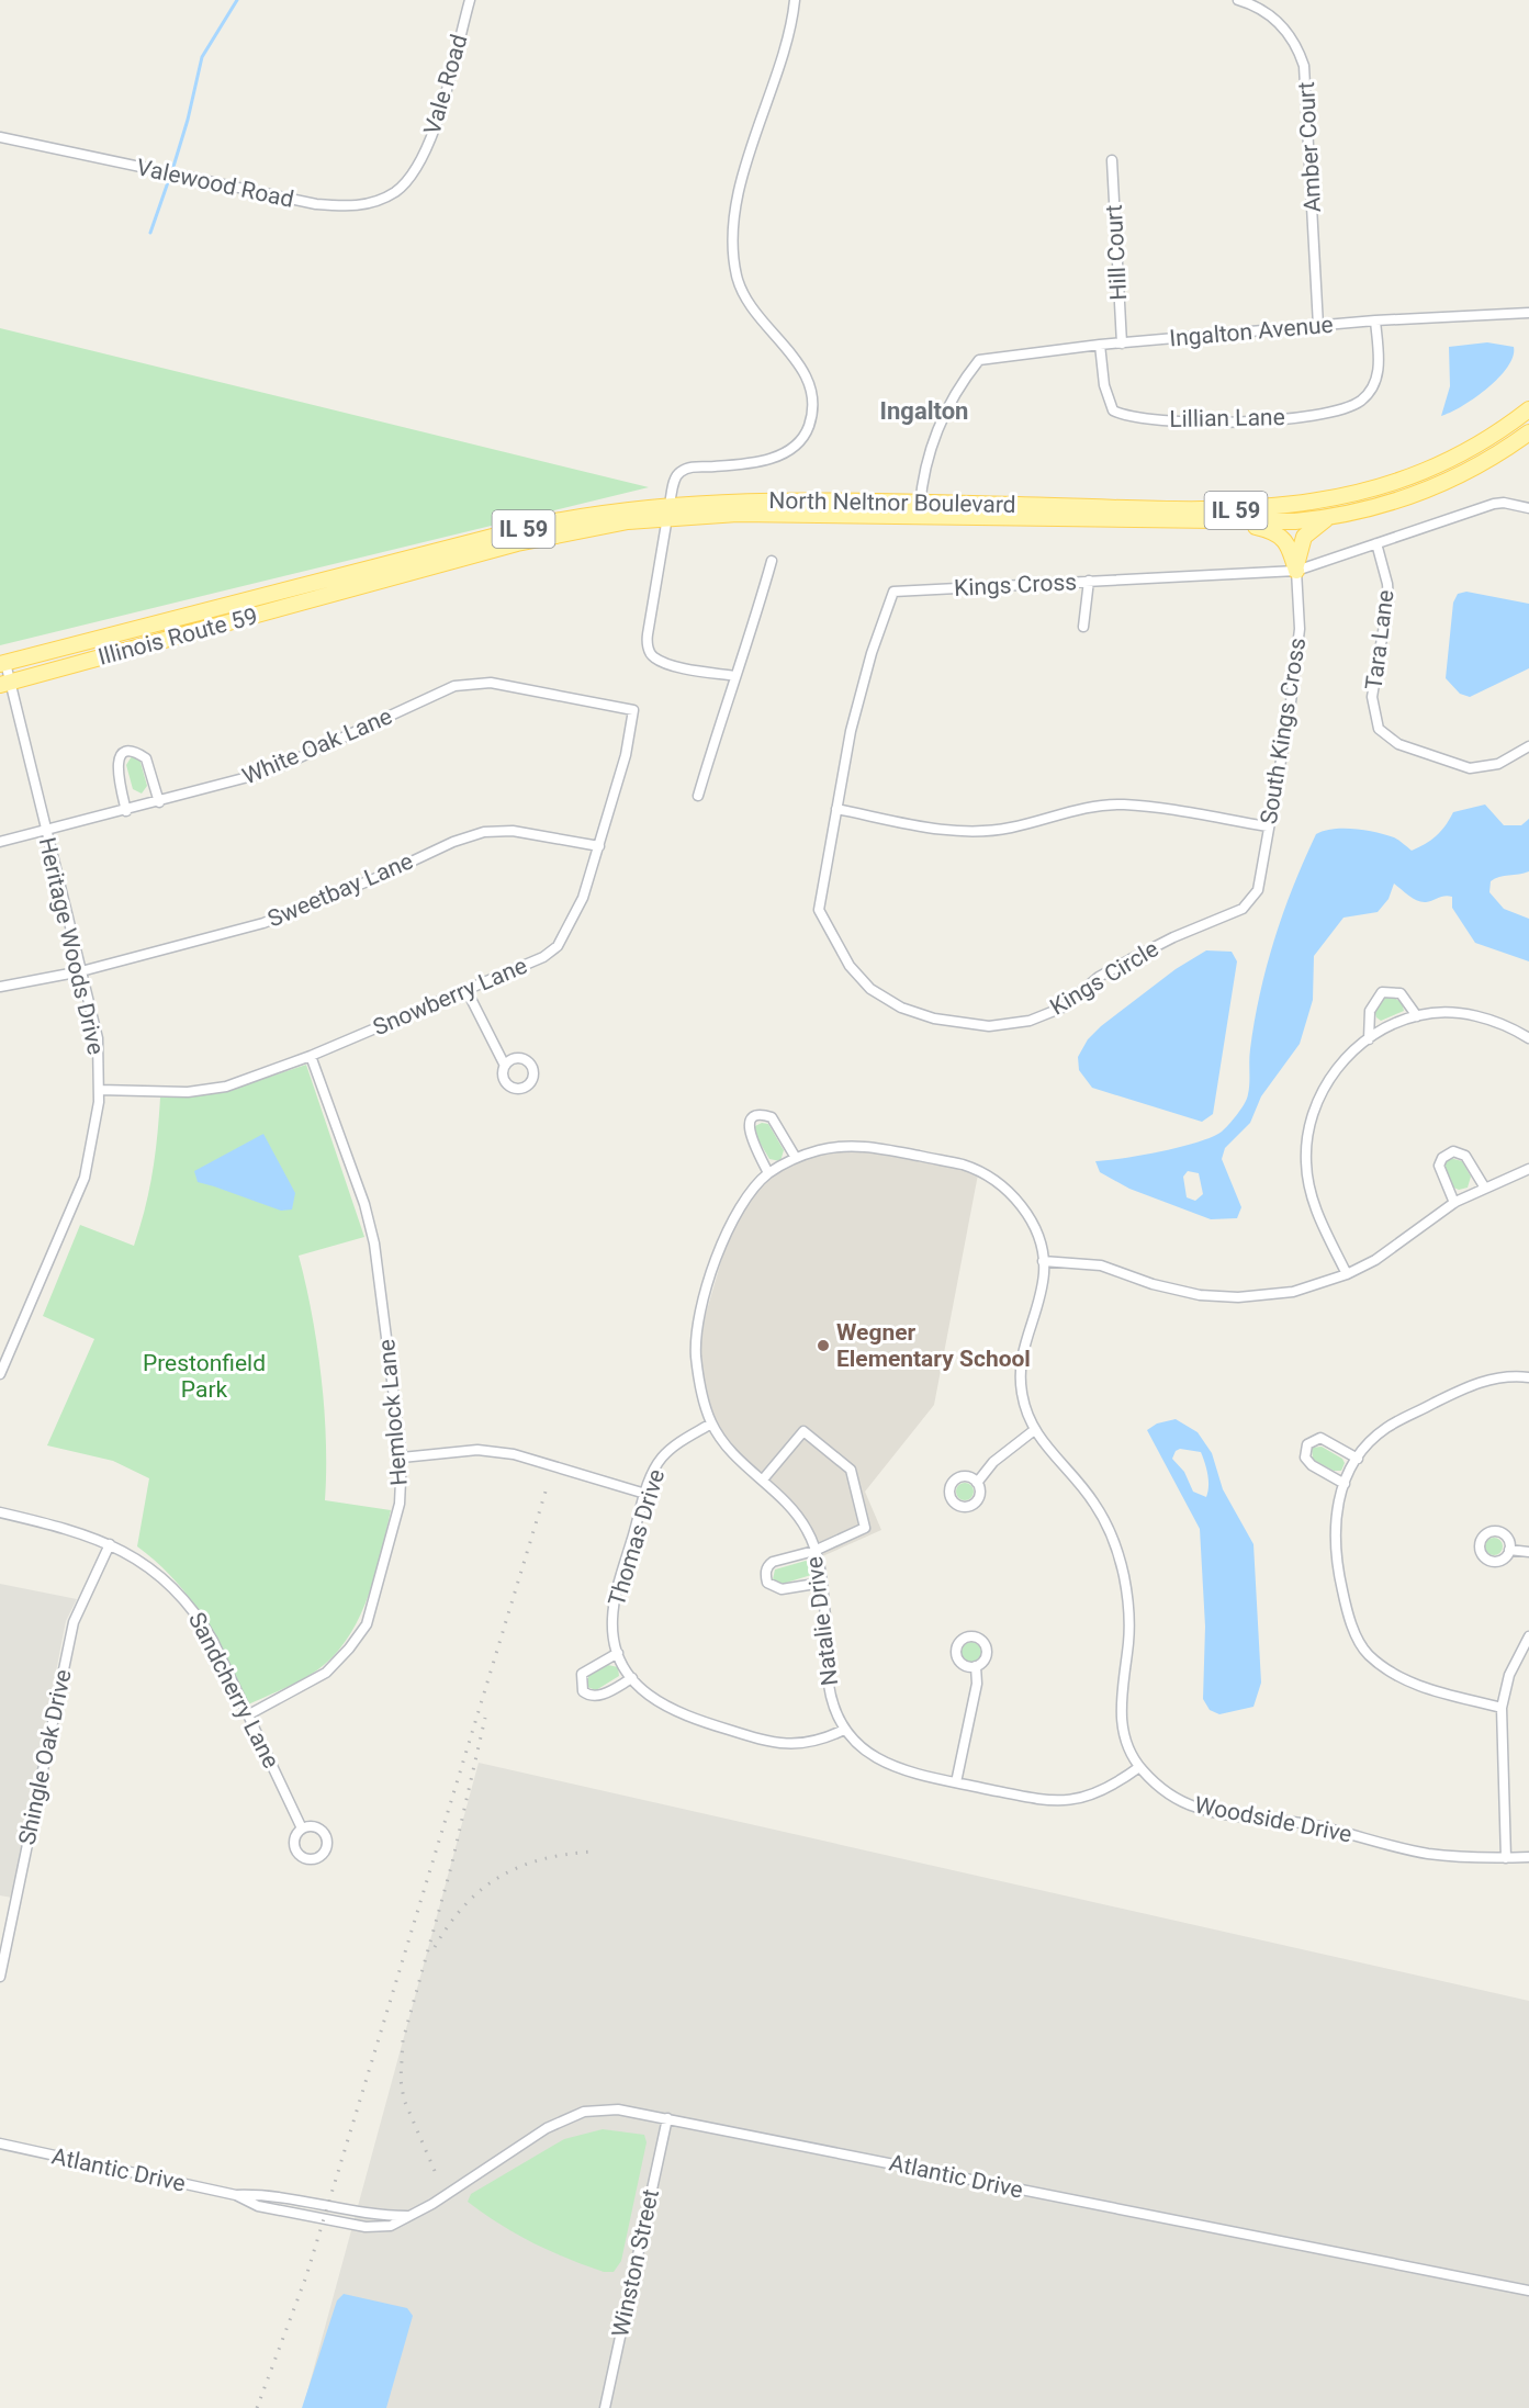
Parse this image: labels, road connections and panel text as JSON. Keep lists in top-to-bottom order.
{
  "streets": {
    "main road": ["North Neltnor Boulevard", "IL 59", "Illinois Route 59"],
    "street": [
      "Vale Road",
      "Amber Court",
      "Valewood Road",
      "Hill Court",
      "Ingalton Avenue",
      "Lillian Lane",
      "Kings Cross",
      "Tara Lane",
      "South Kings Cross",
      "White Oak Lane",
      "Sweetbay Lane",
      "Heritage Woods Drive",
      "Kings Circle",
      "Snowberry Lane",
      "Hemlock Lane",
      "Thomas Drive",
      "Natalie Drive",
      "Sandcherry Lane",
      "Shingle Oak Drive",
      "Woodside Drive",
      "Atlantic Drive",
      "Winston Street"
    ]
  },
  "crossings": [
    ["Vale Road", "Valewood Road"],
    ["Amber Court", "Ingalton Avenue"],
    ["Hill Court", "Ingalton Avenue"],
    ["Ingalton Avenue", "Lillian Lane"],
    ["Ingalton Avenue", "North Neltnor Boulevard"],
    ["North Neltnor Boulevard", "Illinois Route 59"],
    ["Kings Cross", "South Kings Cross"],
    ["Kings Cross", "Kings Circle"],
    ["Illinois Route 59", "Heritage Woods Drive"],
    ["South Kings Cross", "Kings Circle"],
    ["White Oak Lane", "Heritage Woods Drive"],
    ["White Oak Lane", "Snowberry Lane"],
    ["Sweetbay Lane", "Heritage Woods Drive"],
    ["Sweetbay Lane", "Snowberry Lane"],
    ["Heritage Woods Drive", "Snowberry Lane"],
    ["Snowberry Lane", "Hemlock Lane"],
    ["Hemlock Lane", "Sandcherry Lane"],
    ["Thomas Drive", "Natalie Drive"],
    ["Natalie Drive", "Woodside Drive"],
    ["Sandcherry Lane", "Shingle Oak Drive"],
    ["Atlantic Drive", "Winston Street"]
  ],
  "districts": ["Ingalton"],
  "parks": ["Prestonfield Park"],
  "places": ["Wegner Elementary School"]
}
